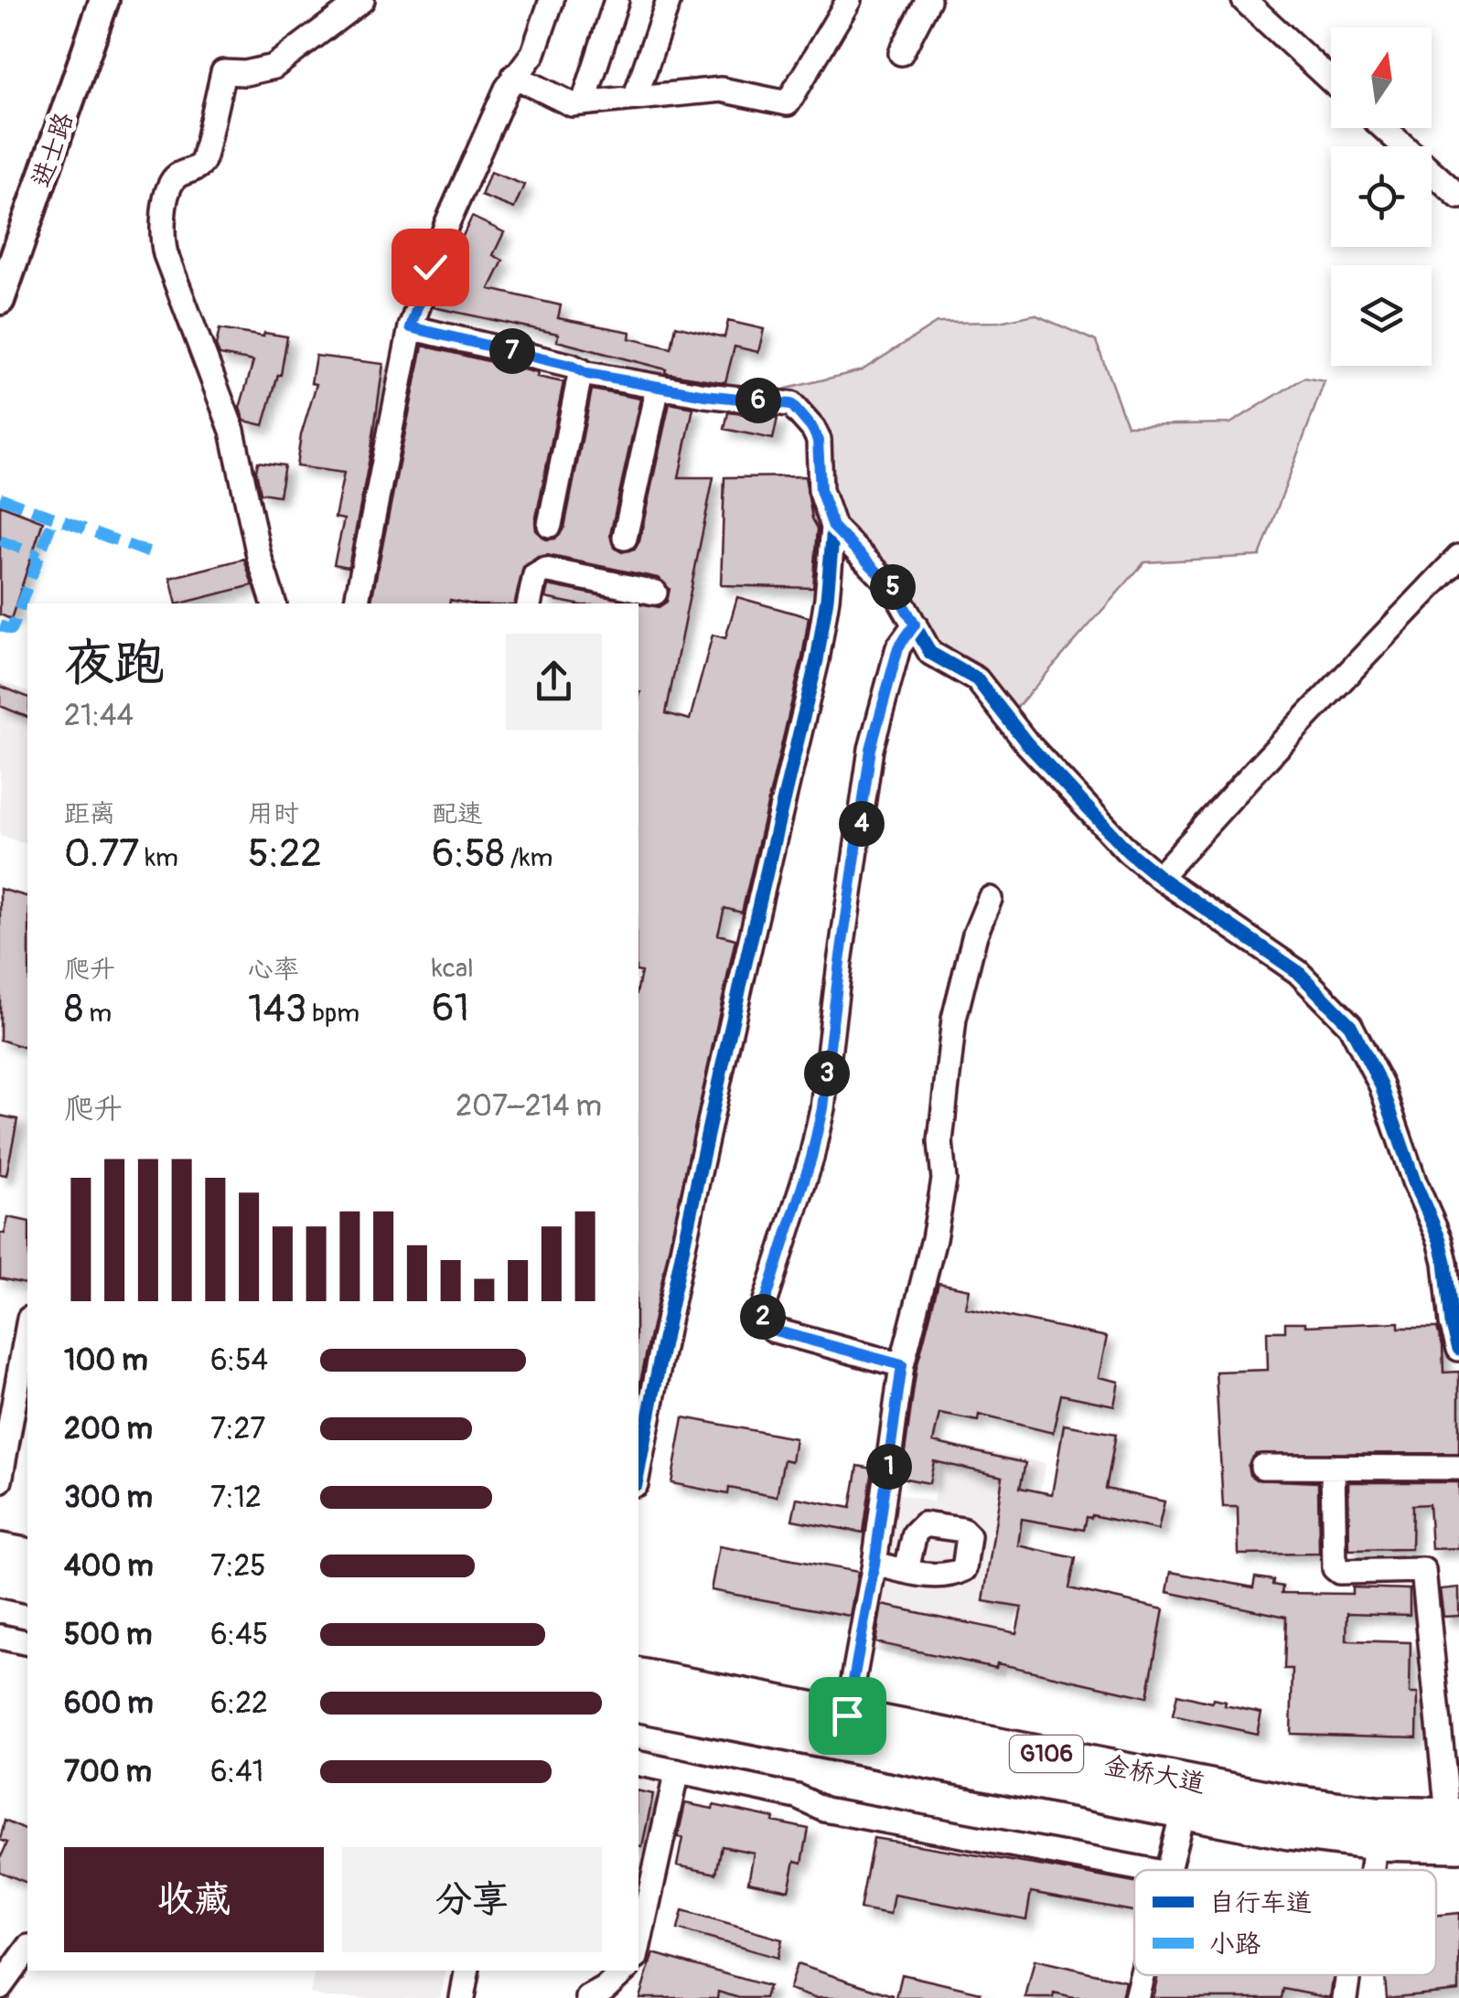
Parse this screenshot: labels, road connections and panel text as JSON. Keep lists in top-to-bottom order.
{
  "streets": {
    "highway": ["G106", "金桥大道"],
    "main road": ["进士路"]
  },
  "legend": ["自行车道", "小路"],
  "north": "top",
  "page": {
    "pins": [
      "7",
      "6",
      "5",
      "4",
      "3",
      "2",
      "1"
    ],
    "heading": ["夜跑", "21:44"],
    "stats": [
      ["距离", "0.77 km"],
      ["用时", "5:22"],
      ["配速", "6:58 /km"],
      ["爬升", "8 m"],
      ["心率", "143 bpm"],
      ["kcal", "61"]
    ],
    "chart": ["爬升", "207–214 m"],
    "list": [
      {
        "name": "100 m",
        "note": "6:54"
      },
      {
        "name": "200 m",
        "note": "7:27"
      },
      {
        "name": "300 m",
        "note": "7:12"
      },
      {
        "name": "400 m",
        "note": "7:25"
      },
      {
        "name": "500 m",
        "note": "6:45"
      },
      {
        "name": "600 m",
        "note": "6:22"
      },
      {
        "name": "700 m",
        "note": "6:41"
      }
    ],
    "buttons": ["收藏", "分享"]
  }
}
